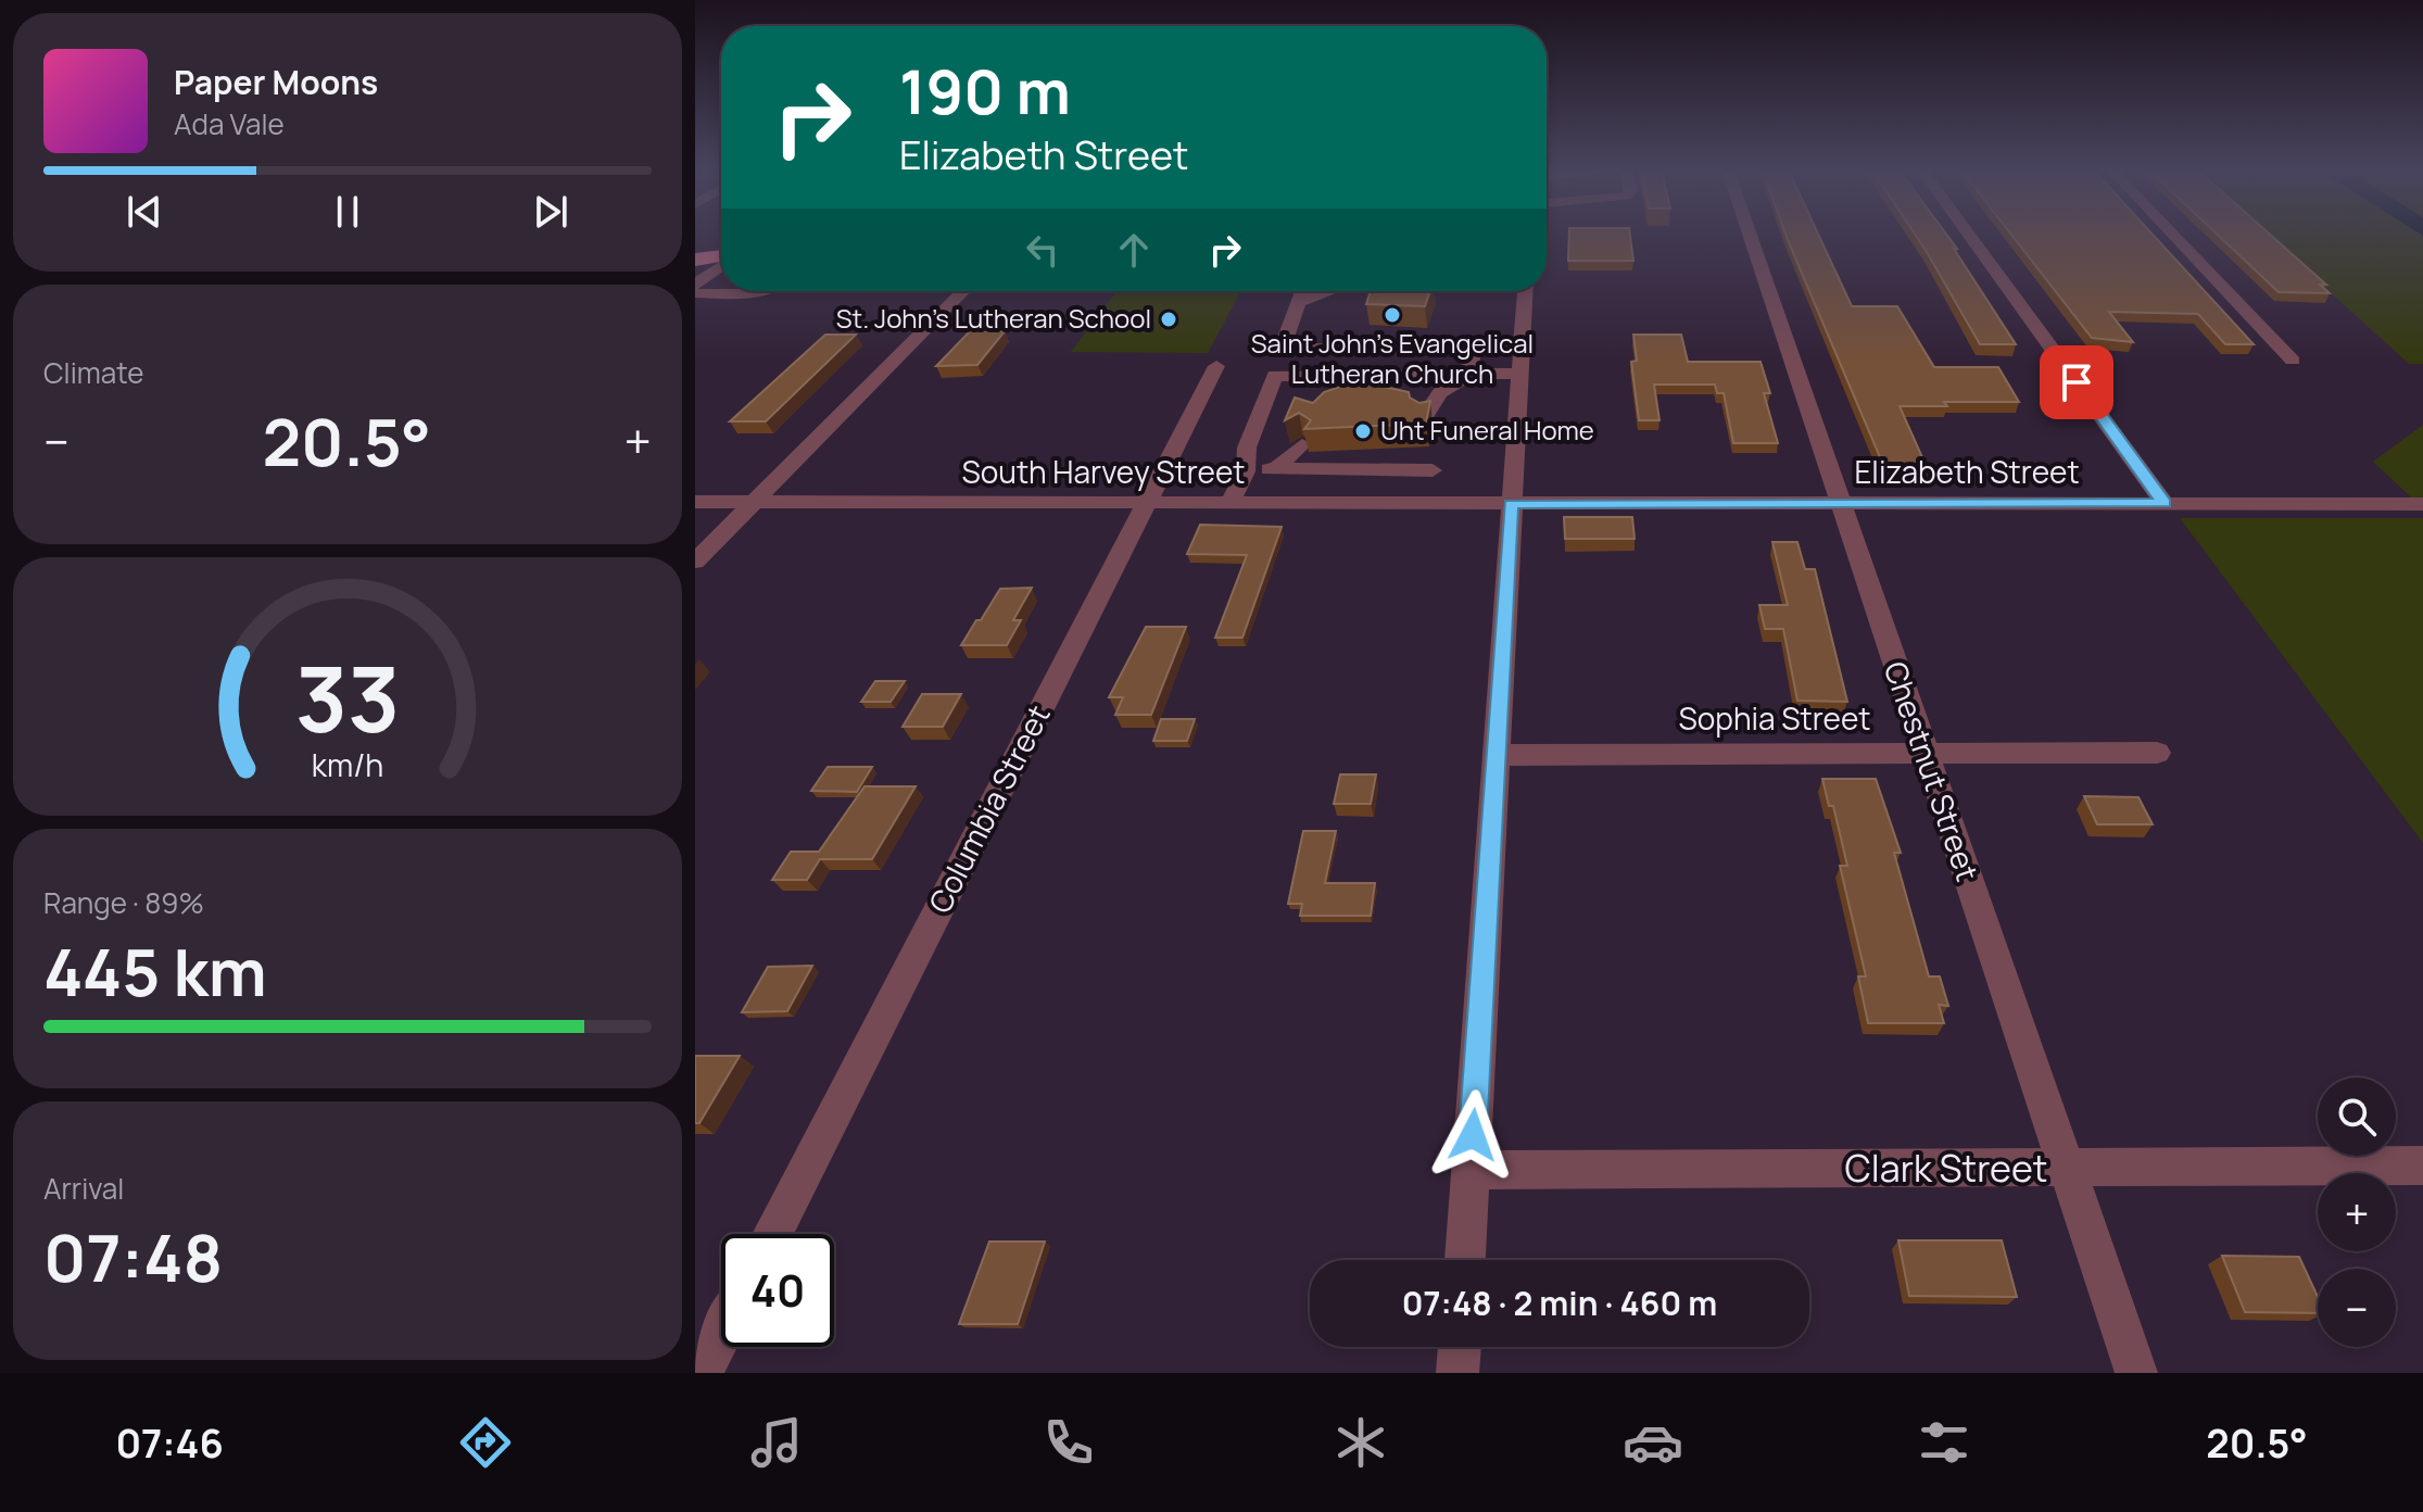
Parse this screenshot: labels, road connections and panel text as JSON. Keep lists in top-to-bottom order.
{
  "streets": {
    "street": [
      "South Harvey Street",
      "Elizabeth Street",
      "Sophia Street",
      "Chestnut Street",
      "Columbia Street",
      "Clark Street"
    ]
  },
  "crossings": [
    ["South Harvey Street", "Elizabeth Street"],
    ["South Harvey Street", "Columbia Street"],
    ["Elizabeth Street", "Chestnut Street"],
    ["Sophia Street", "Chestnut Street"],
    ["Chestnut Street", "Clark Street"]
  ],
  "places": ["Saint John's Evangelical Lutheran Church", "St. John's Lutheran School", "Uht Funeral Home"],
  "page": {
    "turn": ["190 m", "Elizabeth Street"],
    "song": ["Paper Moons", "Ada Vale"],
    "tile": [
      "Climate",
      ["Range · 89%", "445 km"],
      ["Arrival", "07:48"]
    ],
    "heat": ["−", "20.5°", "+"],
    "map_buttons": ["+", "−"],
    "limit": "40",
    "trip": "07:48 · 2 min · 460 m",
    "tabs": ["07:46", "20.5°"],
    "gauge": ["33", "km/h"]
  }
}
